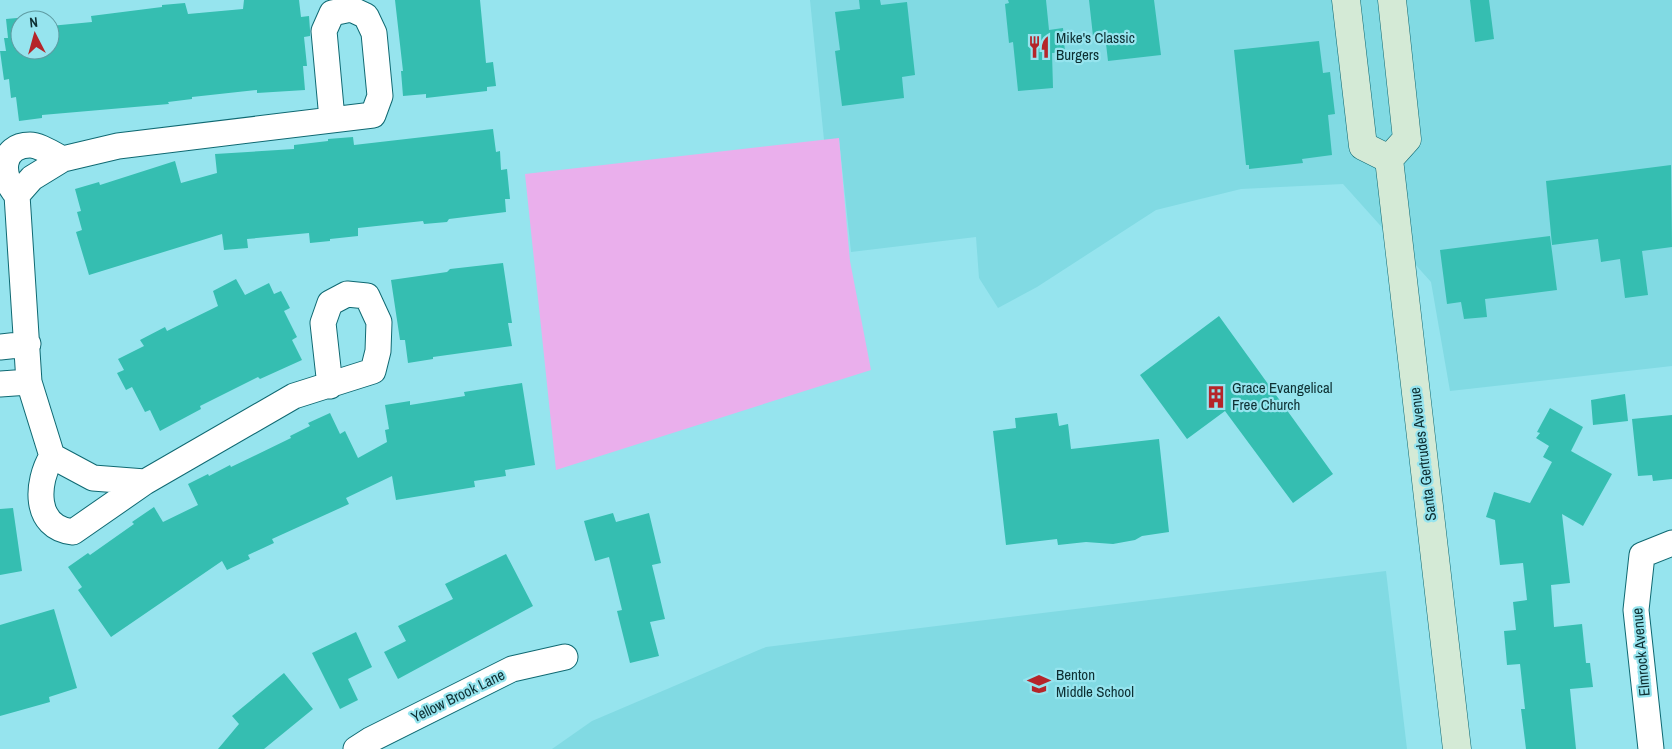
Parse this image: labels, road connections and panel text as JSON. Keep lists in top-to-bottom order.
{
  "streets": {
    "main road": ["Santa Gertrudes Avenue"],
    "street": ["Elmrock Avenue", "Yellow Brook Lane"]
  },
  "places": {
    "restaurant": ["Mike's Classic Burgers"],
    "building": ["Grace Evangelical Free Church"],
    "school or university": ["Benton Middle School"]
  },
  "north": "top"
}
